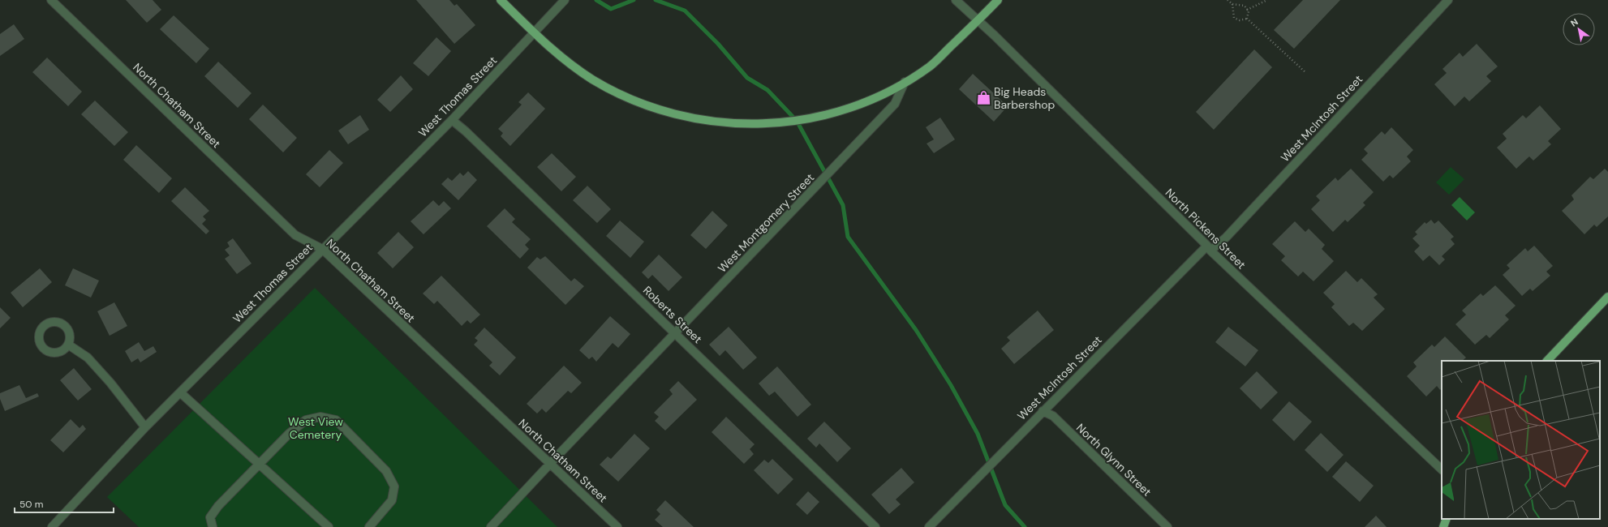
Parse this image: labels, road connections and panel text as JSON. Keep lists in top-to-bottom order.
{
  "streets": {
    "street": [
      "West Thomas Street",
      "North Chatham Street",
      "West McIntosh Street",
      "West Montgomery Street",
      "North Pickens Street",
      "Roberts Street",
      "North Glynn Street"
    ]
  },
  "crossings": [
    ["West Thomas Street", "North Chatham Street"],
    ["West Thomas Street", "Roberts Street"],
    ["North Chatham Street", "West Montgomery Street"],
    ["West McIntosh Street", "North Pickens Street"],
    ["West McIntosh Street", "North Glynn Street"],
    ["West Montgomery Street", "Roberts Street"]
  ],
  "parks": ["West View Cemetery"],
  "places": {
    "shop": ["Big Heads Barbershop"]
  },
  "scale_bar": "50 m",
  "north": "top left"
}
